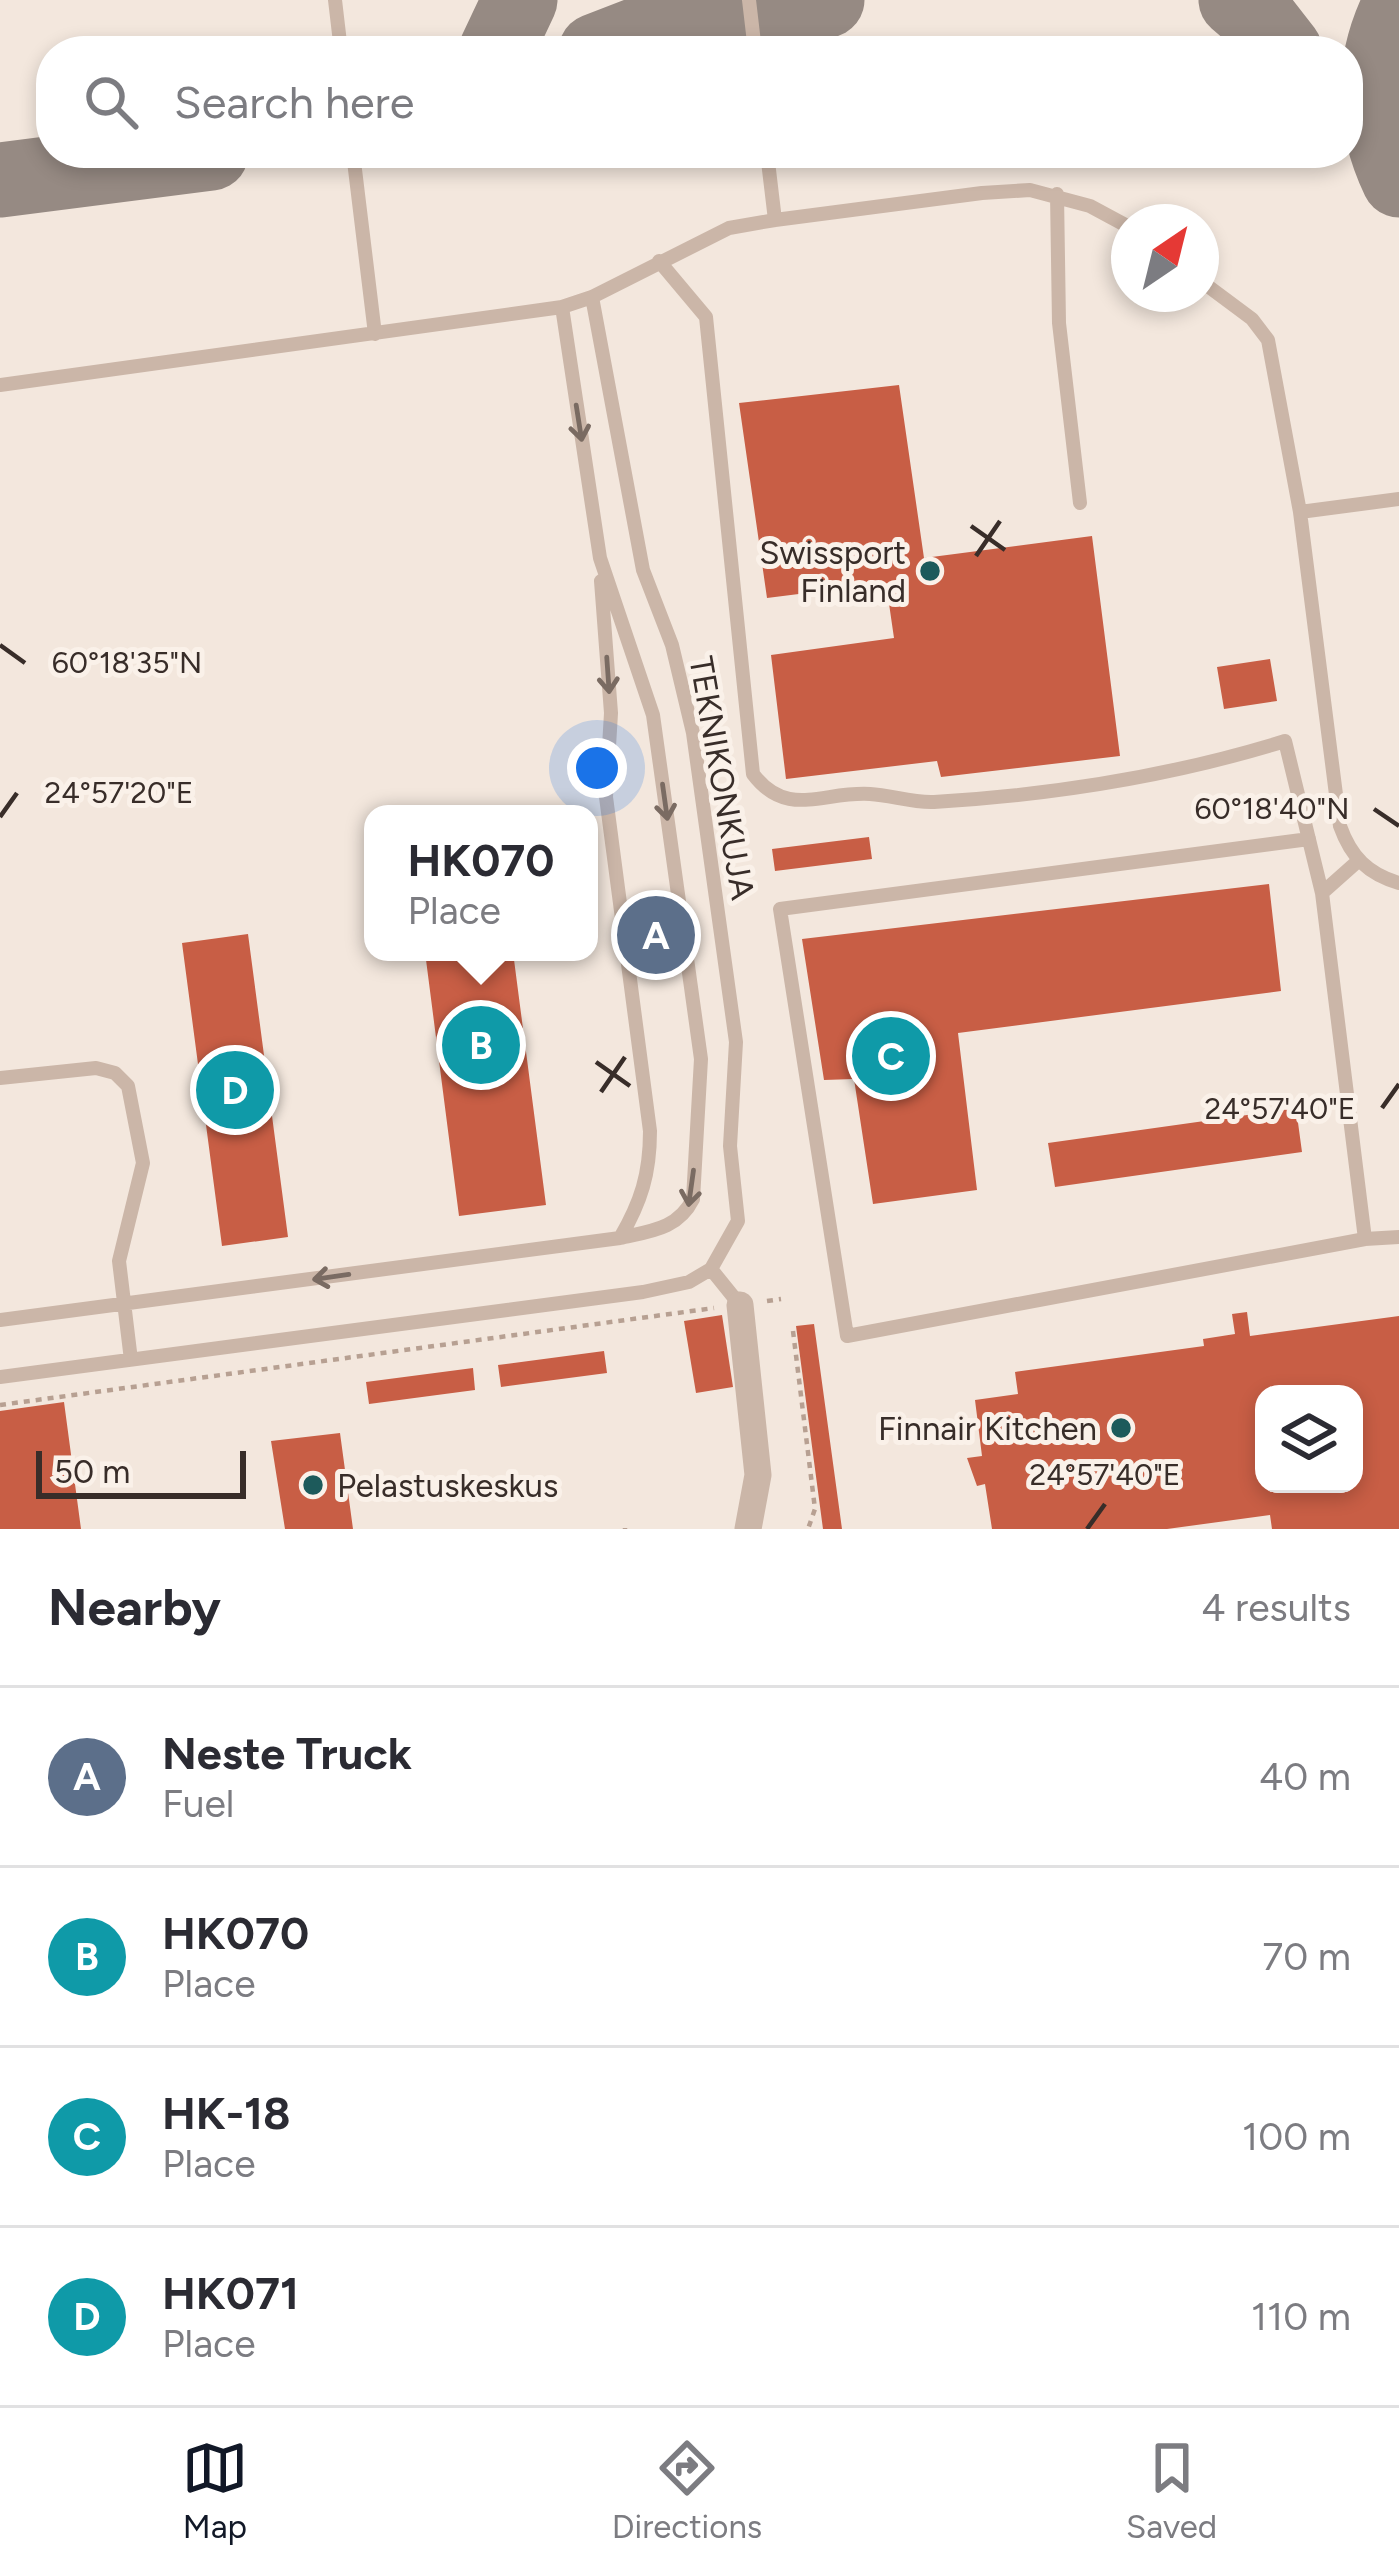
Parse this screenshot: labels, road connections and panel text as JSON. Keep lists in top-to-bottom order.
{
  "streets": {
    "lane": ["TEKNIKONKUJA"]
  },
  "places": ["Swissport Finland", "Finnair Kitchen", "Pelastuskeskus"],
  "scale_bar": "50 m",
  "north": "top right",
  "page": {
    "search": "Search here",
    "popup": ["HK070", "Place"],
    "pins": [
      "A",
      "B",
      "C",
      "D"
    ],
    "scale": "50 m",
    "heading": ["Nearby", "4 results"],
    "list": [
      {
        "mark": "A",
        "name": "Neste Truck",
        "note": "Fuel",
        "value": "40 m"
      },
      {
        "mark": "B",
        "name": "HK070",
        "note": "Place",
        "value": "70 m"
      },
      {
        "mark": "C",
        "name": "HK-18",
        "note": "Place",
        "value": "100 m"
      },
      {
        "mark": "D",
        "name": "HK071",
        "note": "Place",
        "value": "110 m"
      }
    ],
    "nav": ["Map", "Directions", "Saved"]
  },
  "coordinates": [
    "60°18'35\"N",
    "24°57'20\"E",
    "60°18'40\"N",
    "24°57'40\"E"
  ]
}
